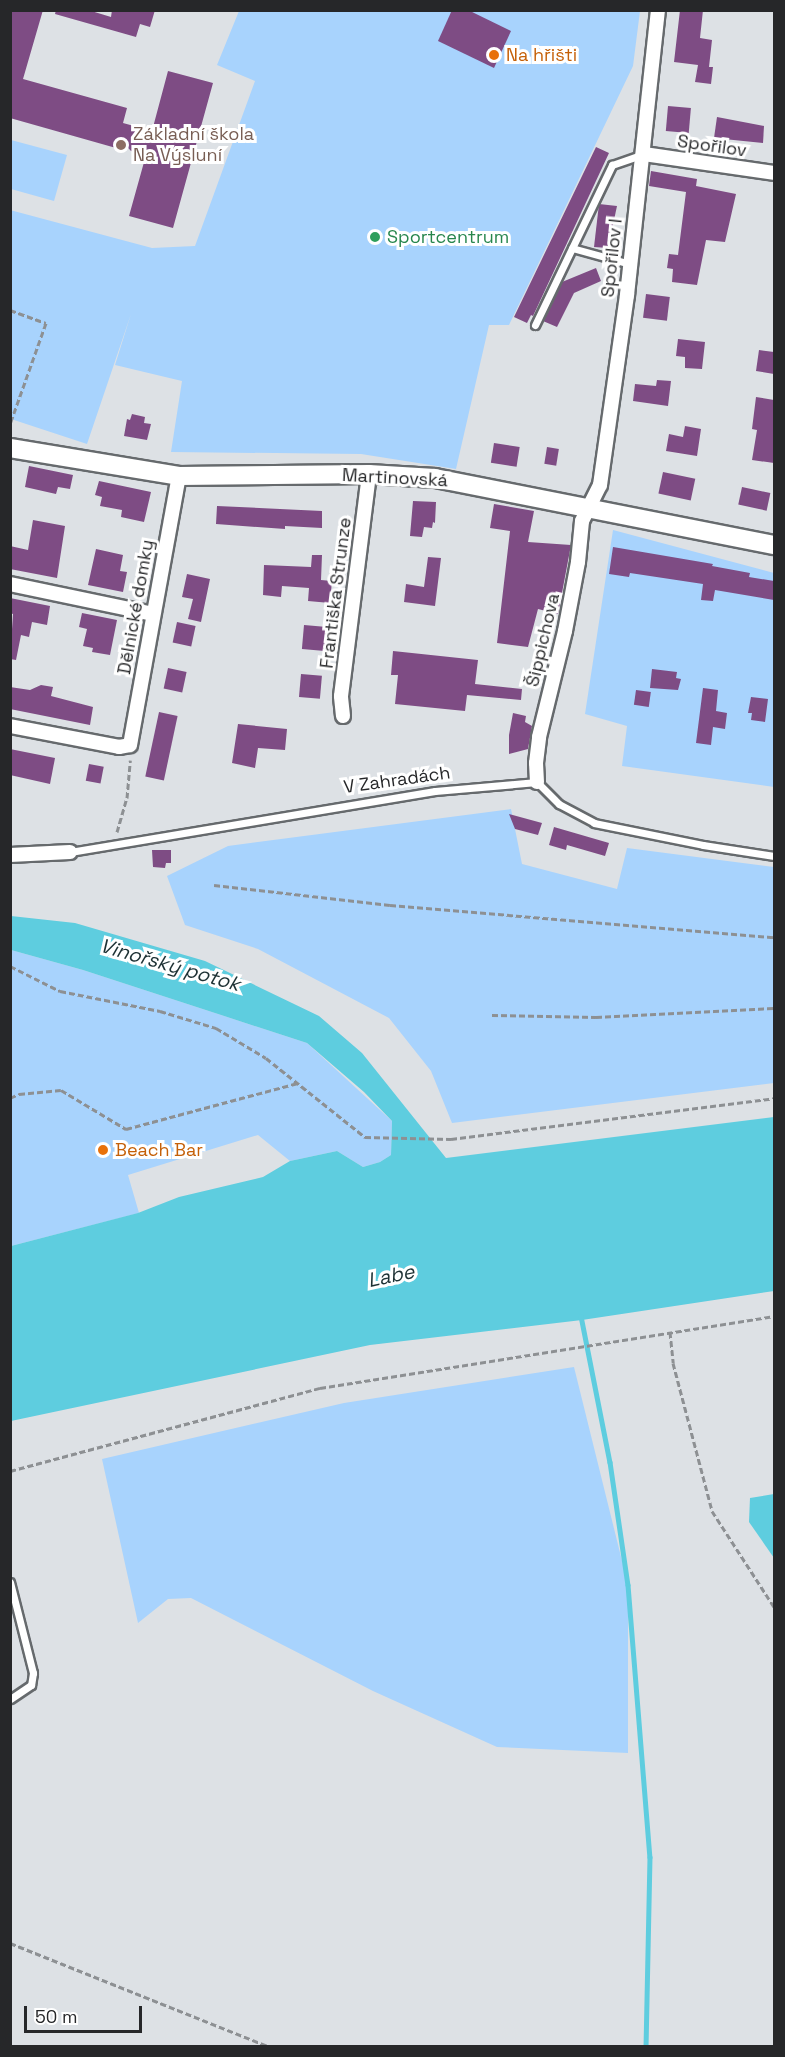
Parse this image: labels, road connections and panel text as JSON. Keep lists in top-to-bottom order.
{
  "streets": {
    "street": [
      "Spořilov",
      "Spořilov I",
      "Martinovská",
      "Františka Strunze",
      "Dělnické domky",
      "Šippichova",
      "V Zahradách"
    ]
  },
  "crossings": [
    ["Spořilov", "Spořilov I"],
    ["Spořilov I", "Martinovská"],
    ["Spořilov I", "Šippichova"],
    ["Martinovská", "Františka Strunze"],
    ["Martinovská", "Dělnické domky"],
    ["Martinovská", "Šippichova"],
    ["Šippichova", "V Zahradách"]
  ],
  "water": ["Vinořský potok", "Labe"],
  "places": [
    "Na hřišti",
    "Základní škola Na Výsluní",
    "Sportcentrum",
    "Beach Bar"
  ],
  "scale_bar": "50 m"
}
